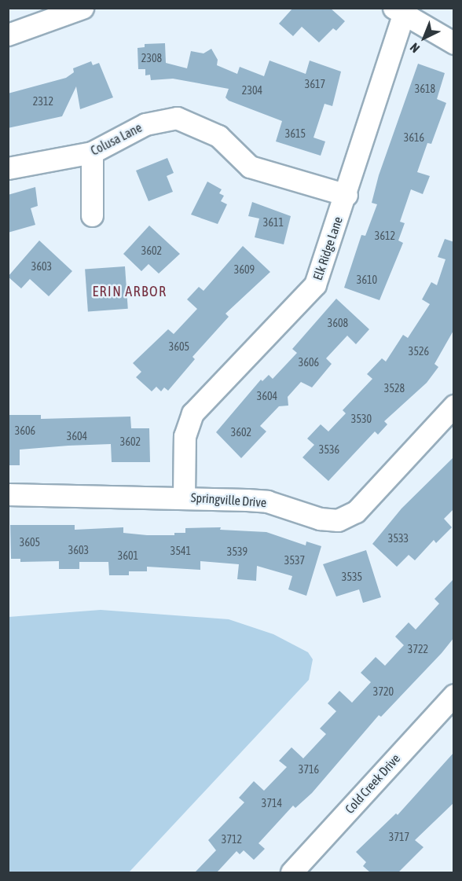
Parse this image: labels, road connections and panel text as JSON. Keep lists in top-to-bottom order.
{
  "streets": {
    "street": [
      "Colusa Lane",
      "Elk Ridge Lane",
      "Springville Drive",
      "Cold Creek Drive"
    ]
  },
  "crossings": [
    ["Colusa Lane", "Elk Ridge Lane"],
    ["Elk Ridge Lane", "Springville Drive"]
  ],
  "districts": ["ERIN ARBOR"],
  "house_numbers": [
    "2308",
    "3617",
    "3618",
    "2304",
    "2312",
    "3615",
    "3616",
    "3611",
    "3612",
    "3602",
    "3603",
    "3609",
    "3610",
    "3608",
    "3605",
    "3526",
    "3606",
    "3528",
    "3604",
    "3530",
    "3606",
    "3602",
    "3604",
    "3602",
    "3536",
    "3533",
    "3605",
    "3603",
    "3541",
    "3539",
    "3601",
    "3537",
    "3535",
    "3722",
    "3720",
    "3716",
    "3714",
    "3717",
    "3712"
  ],
  "north": "bottom left"
}
